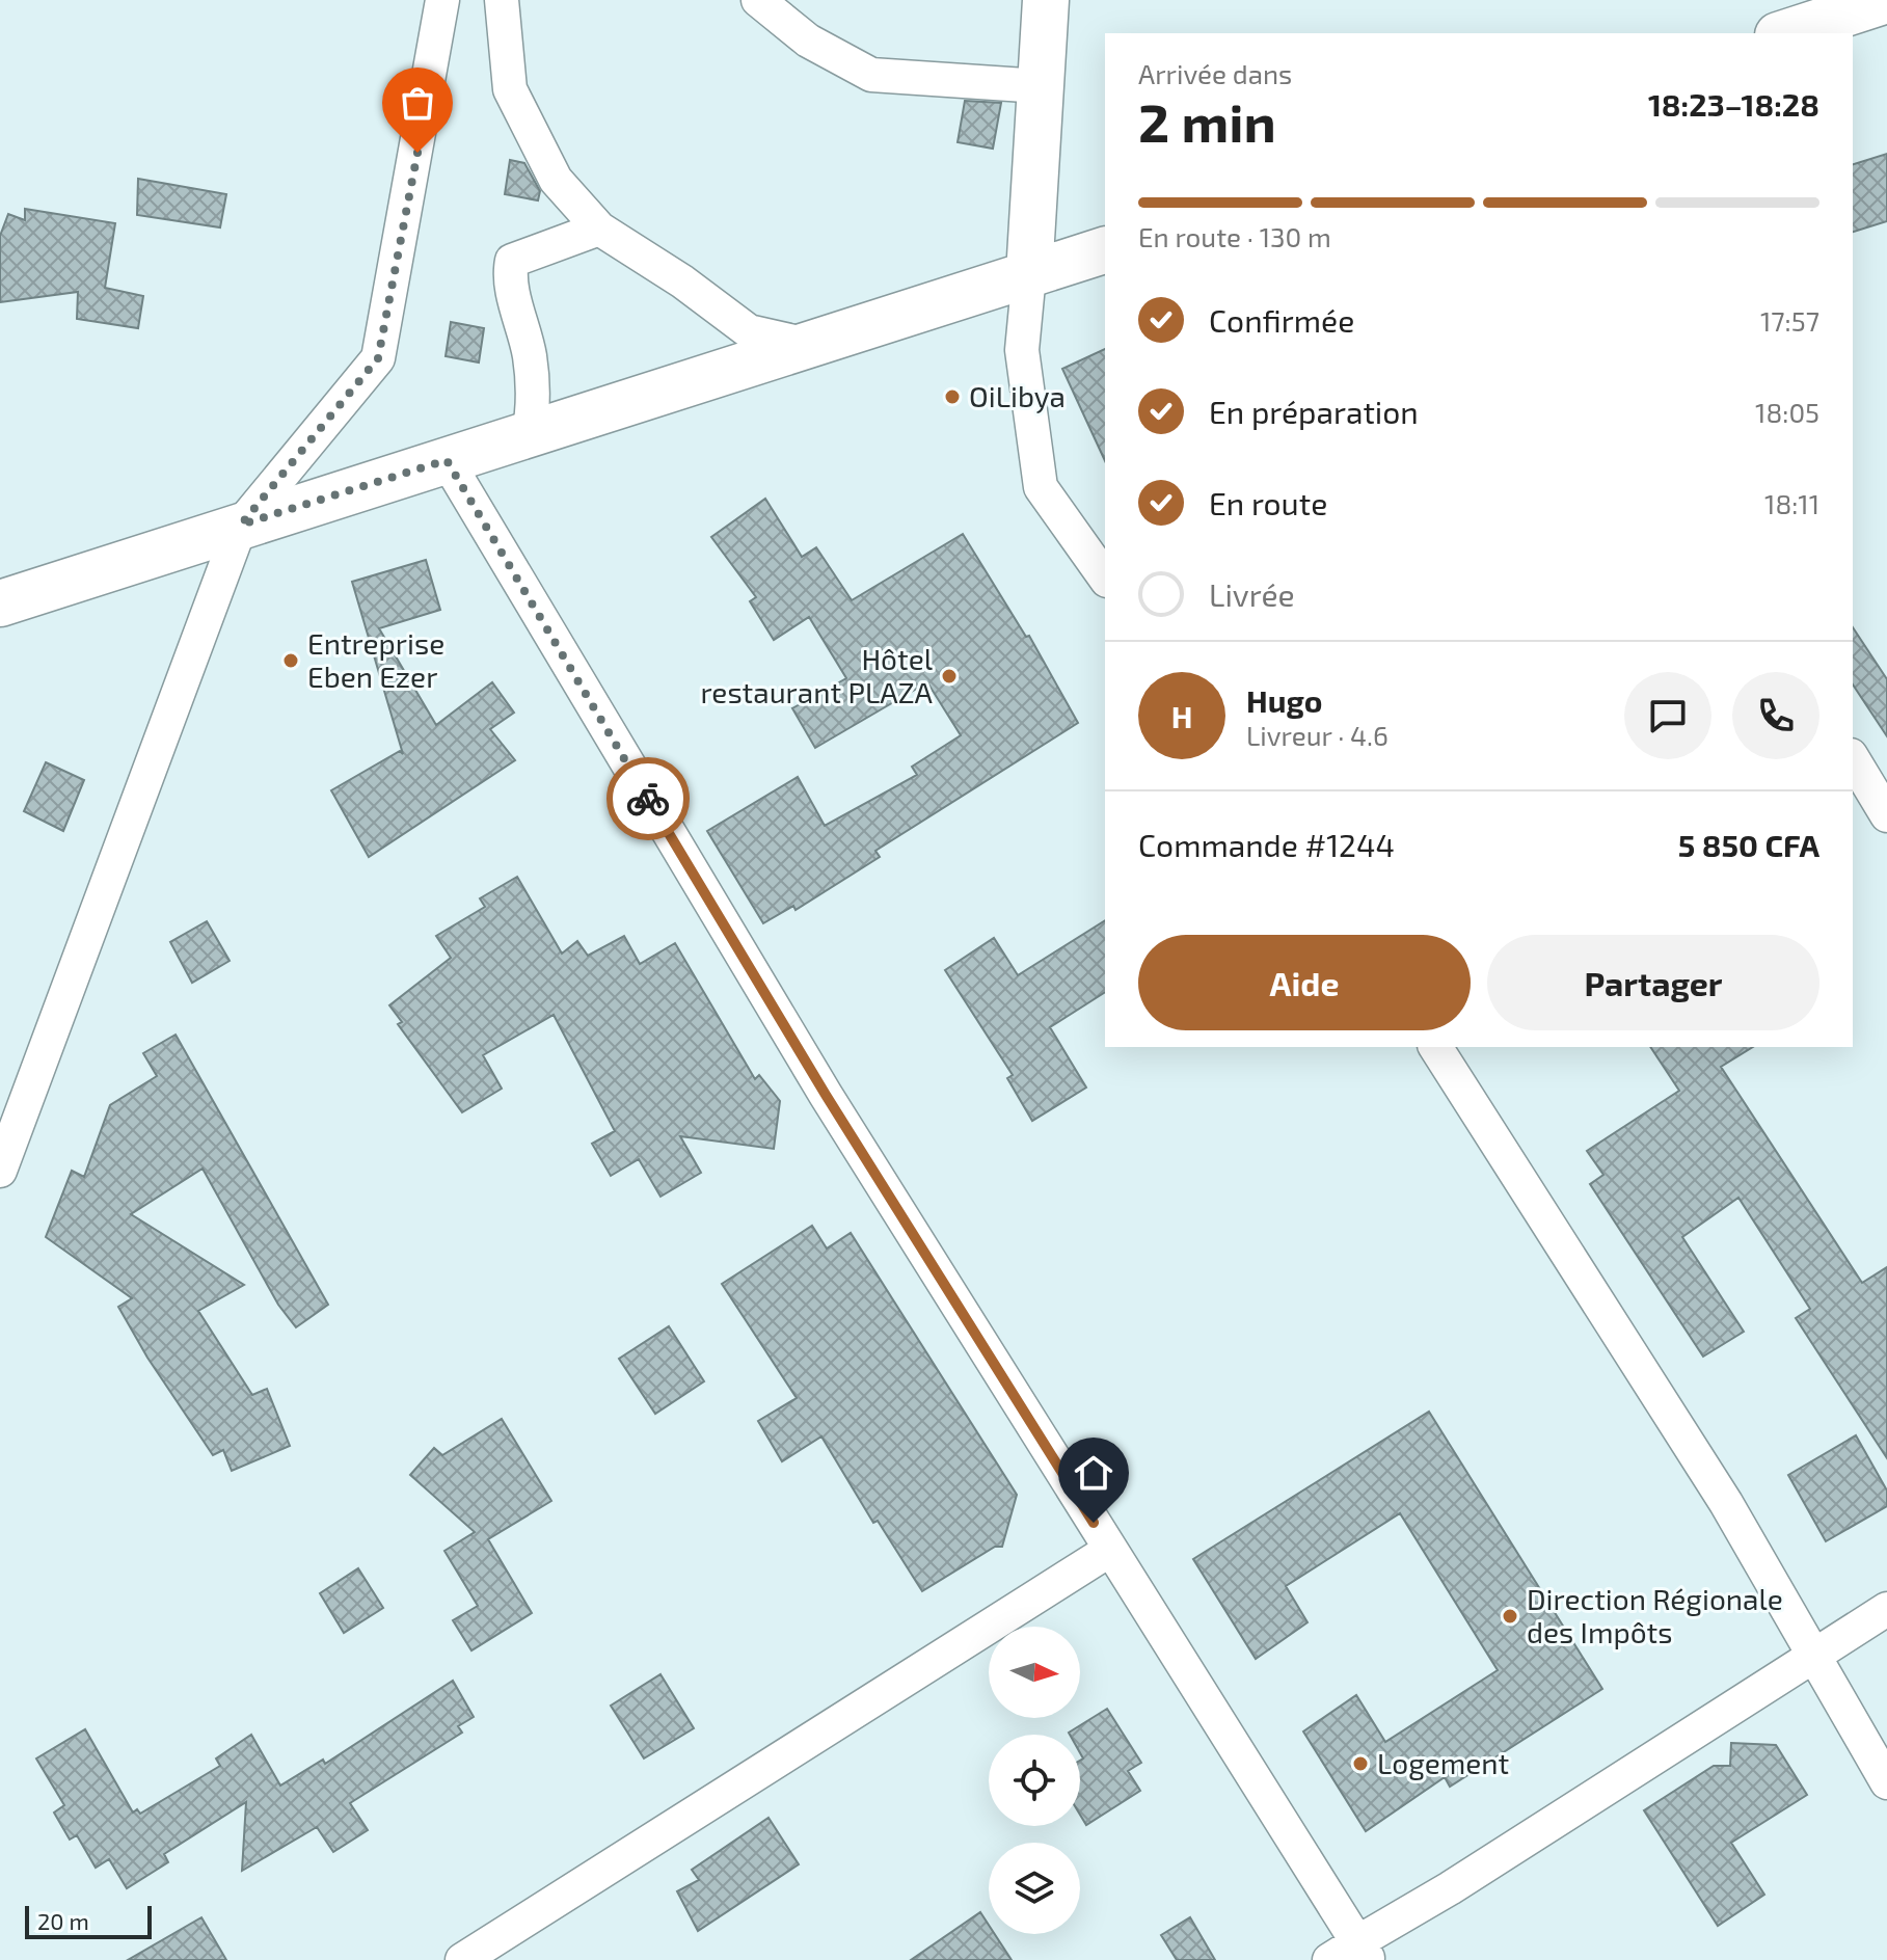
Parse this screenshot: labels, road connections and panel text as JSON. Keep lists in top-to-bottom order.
{
  "places": [
    "OiLibya",
    "Entreprise Eben Ezer",
    "Hôtel restaurant PLAZA",
    "Direction Régionale des Impôts",
    "Logement"
  ],
  "scale_bar": "20 m",
  "north": "right",
  "page": {
    "heading": ["2 min", "Arrivée dans", "18:23–18:28"],
    "panel": [
      "Hugo",
      "Livreur · 4.6",
      "Commande #1244",
      "5 850 CFA"
    ],
    "bar": "En route · 130 m",
    "list": [
      ["Confirmée", "17:57"],
      ["En préparation", "18:05"],
      ["En route", "18:11"],
      "Livrée"
    ],
    "round": "H",
    "buttons": ["Aide", "Partager"],
    "scale": "20 m"
  }
}
